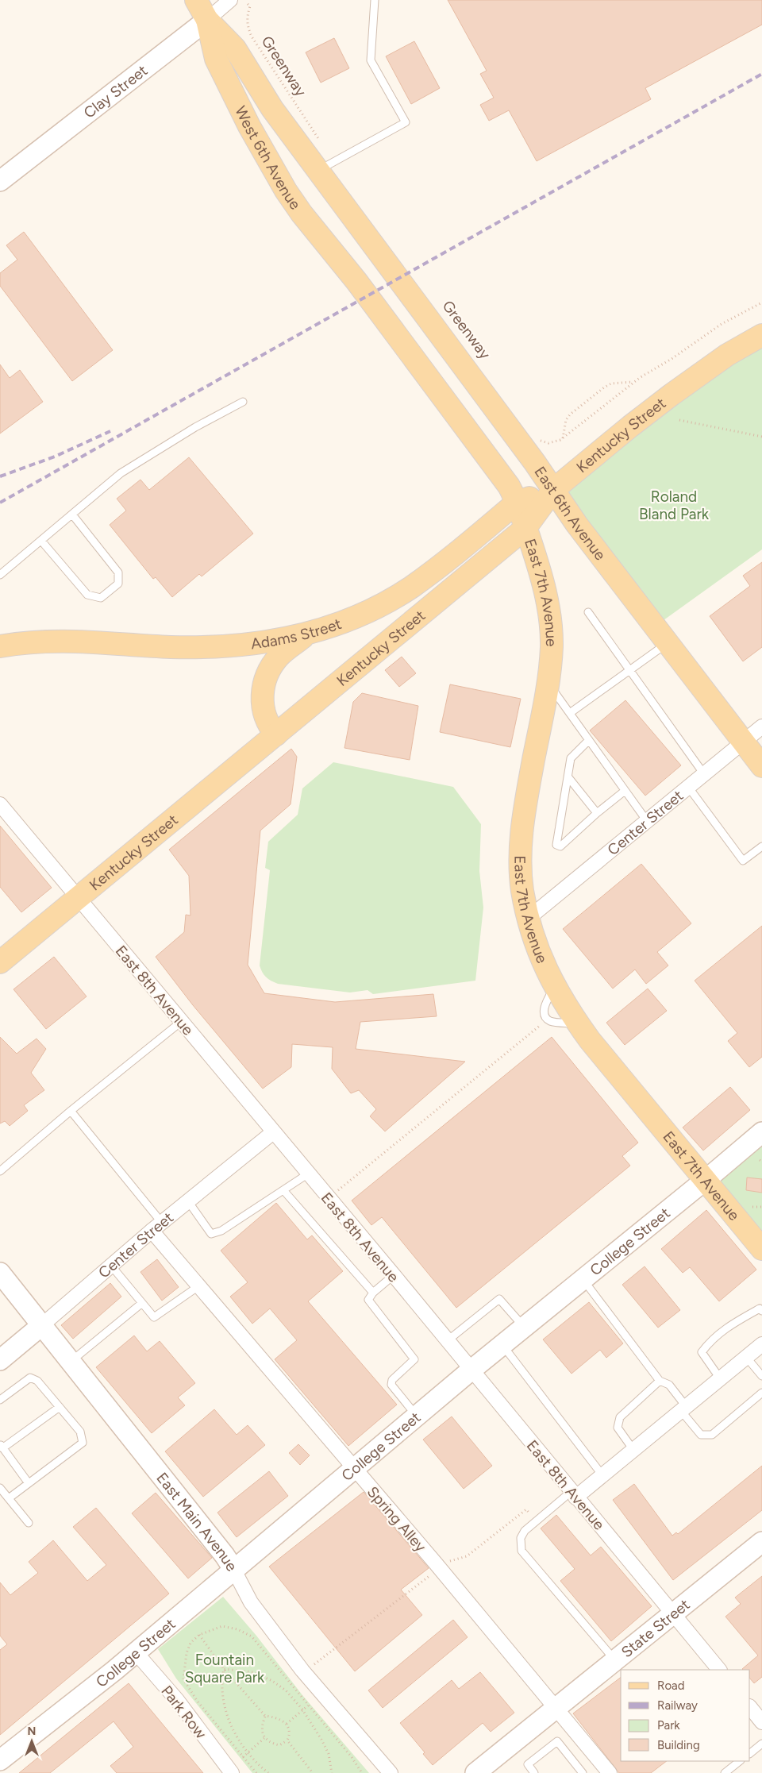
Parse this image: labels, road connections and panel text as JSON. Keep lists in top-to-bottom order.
{
  "streets": {
    "main road": [
      "West 6th Avenue",
      "Kentucky Street",
      "East 6th Avenue",
      "East 7th Avenue",
      "Adams Street"
    ],
    "street": [
      "Clay Street",
      "Center Street",
      "East 8th Avenue",
      "College Street",
      "Spring Alley",
      "East Main Avenue",
      "State Street",
      "Park Row"
    ],
    "path": ["Greenway"]
  },
  "crossings": [
    ["Greenway", "West 6th Avenue"],
    ["Clay Street", "West 6th Avenue"],
    ["West 6th Avenue", "East 6th Avenue"],
    ["West 6th Avenue", "East 7th Avenue"],
    ["West 6th Avenue", "Adams Street"],
    ["Kentucky Street", "East 6th Avenue"],
    ["Kentucky Street", "East 7th Avenue"],
    ["Kentucky Street", "Adams Street"],
    ["Kentucky Street", "East 8th Avenue"],
    ["East 6th Avenue", "Adams Street"],
    ["East 6th Avenue", "Center Street"],
    ["East 7th Avenue", "Adams Street"],
    ["East 7th Avenue", "Center Street"],
    ["East 7th Avenue", "College Street"],
    ["Center Street", "East 8th Avenue"],
    ["Center Street", "Spring Alley"],
    ["Center Street", "East Main Avenue"],
    ["East 8th Avenue", "College Street"],
    ["East 8th Avenue", "State Street"],
    ["College Street", "Spring Alley"],
    ["College Street", "East Main Avenue"],
    ["College Street", "Park Row"],
    ["Spring Alley", "State Street"]
  ],
  "parks": ["Roland Bland Park", "Fountain Square Park"],
  "legend": [
    "Road",
    "Railway",
    "Park",
    "Building"
  ],
  "north": "top"
}
